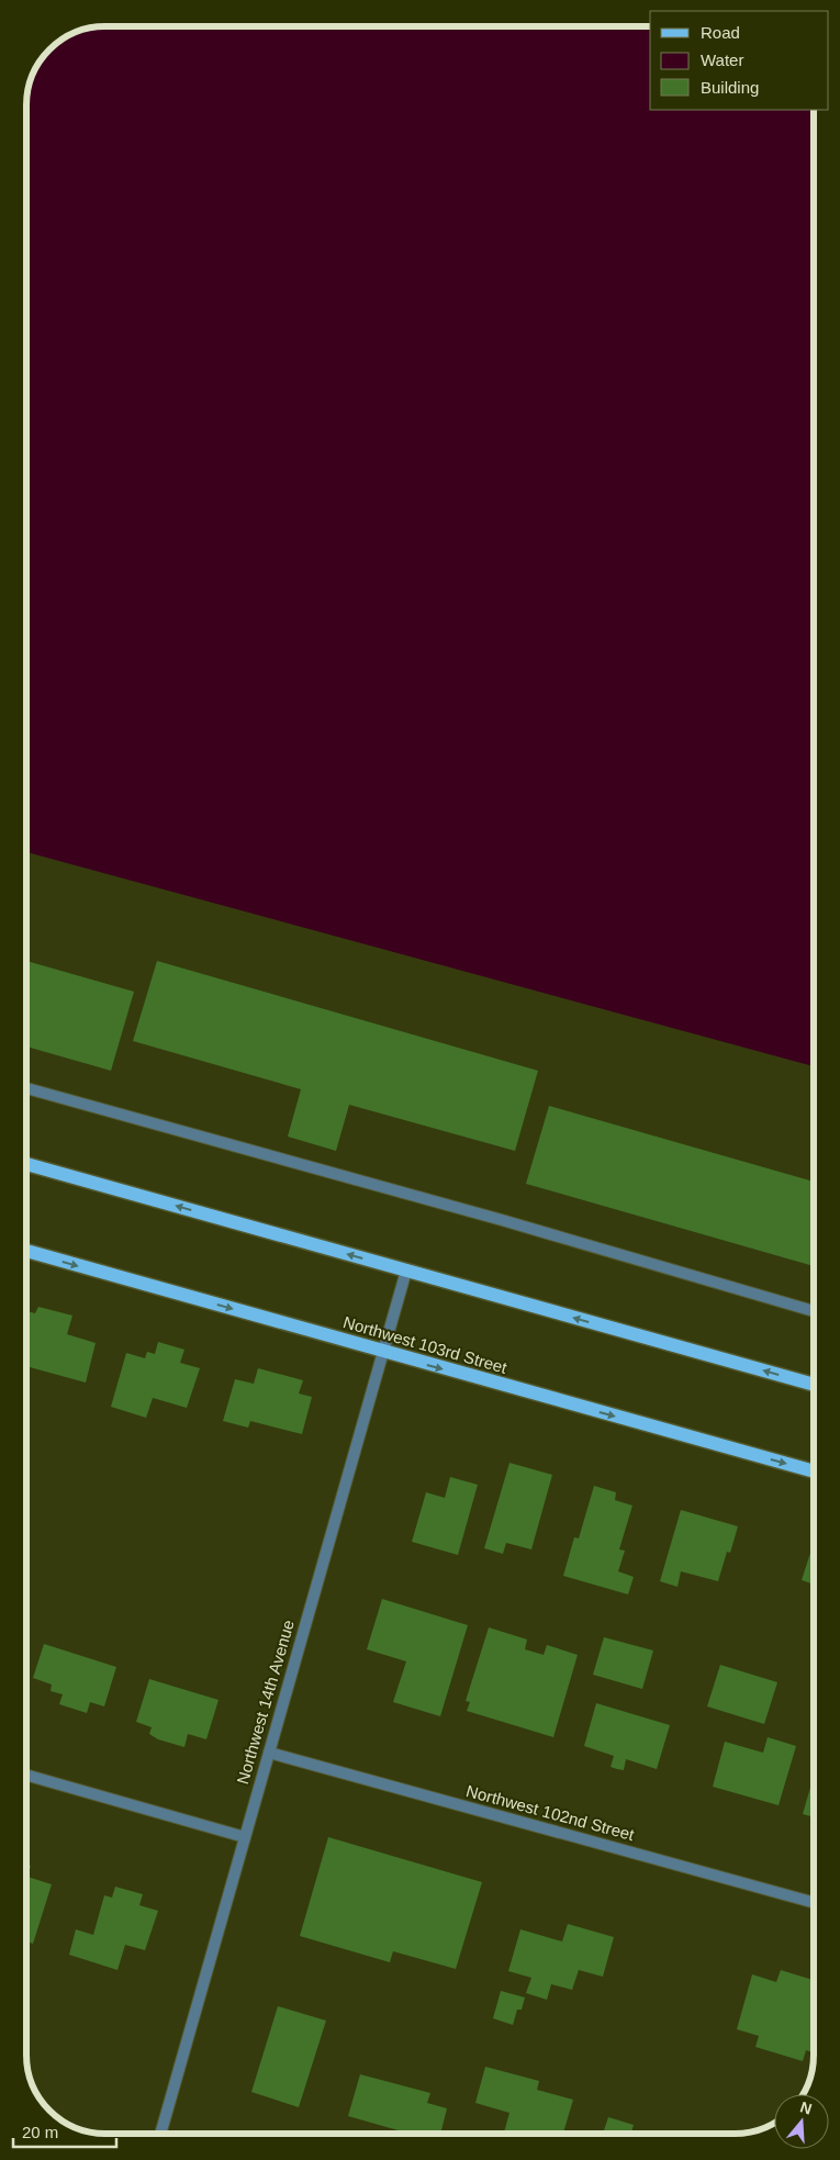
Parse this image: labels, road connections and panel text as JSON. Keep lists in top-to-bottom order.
{
  "streets": {
    "main road": ["Northwest 103rd Street"],
    "street": ["Northwest 14th Avenue", "Northwest 102nd Street"]
  },
  "crossings": [
    ["Northwest 103rd Street", "Northwest 14th Avenue"],
    ["Northwest 14th Avenue", "Northwest 102nd Street"]
  ],
  "legend": ["Road", "Water", "Building"],
  "scale_bar": "20 m",
  "north": "top"
}
